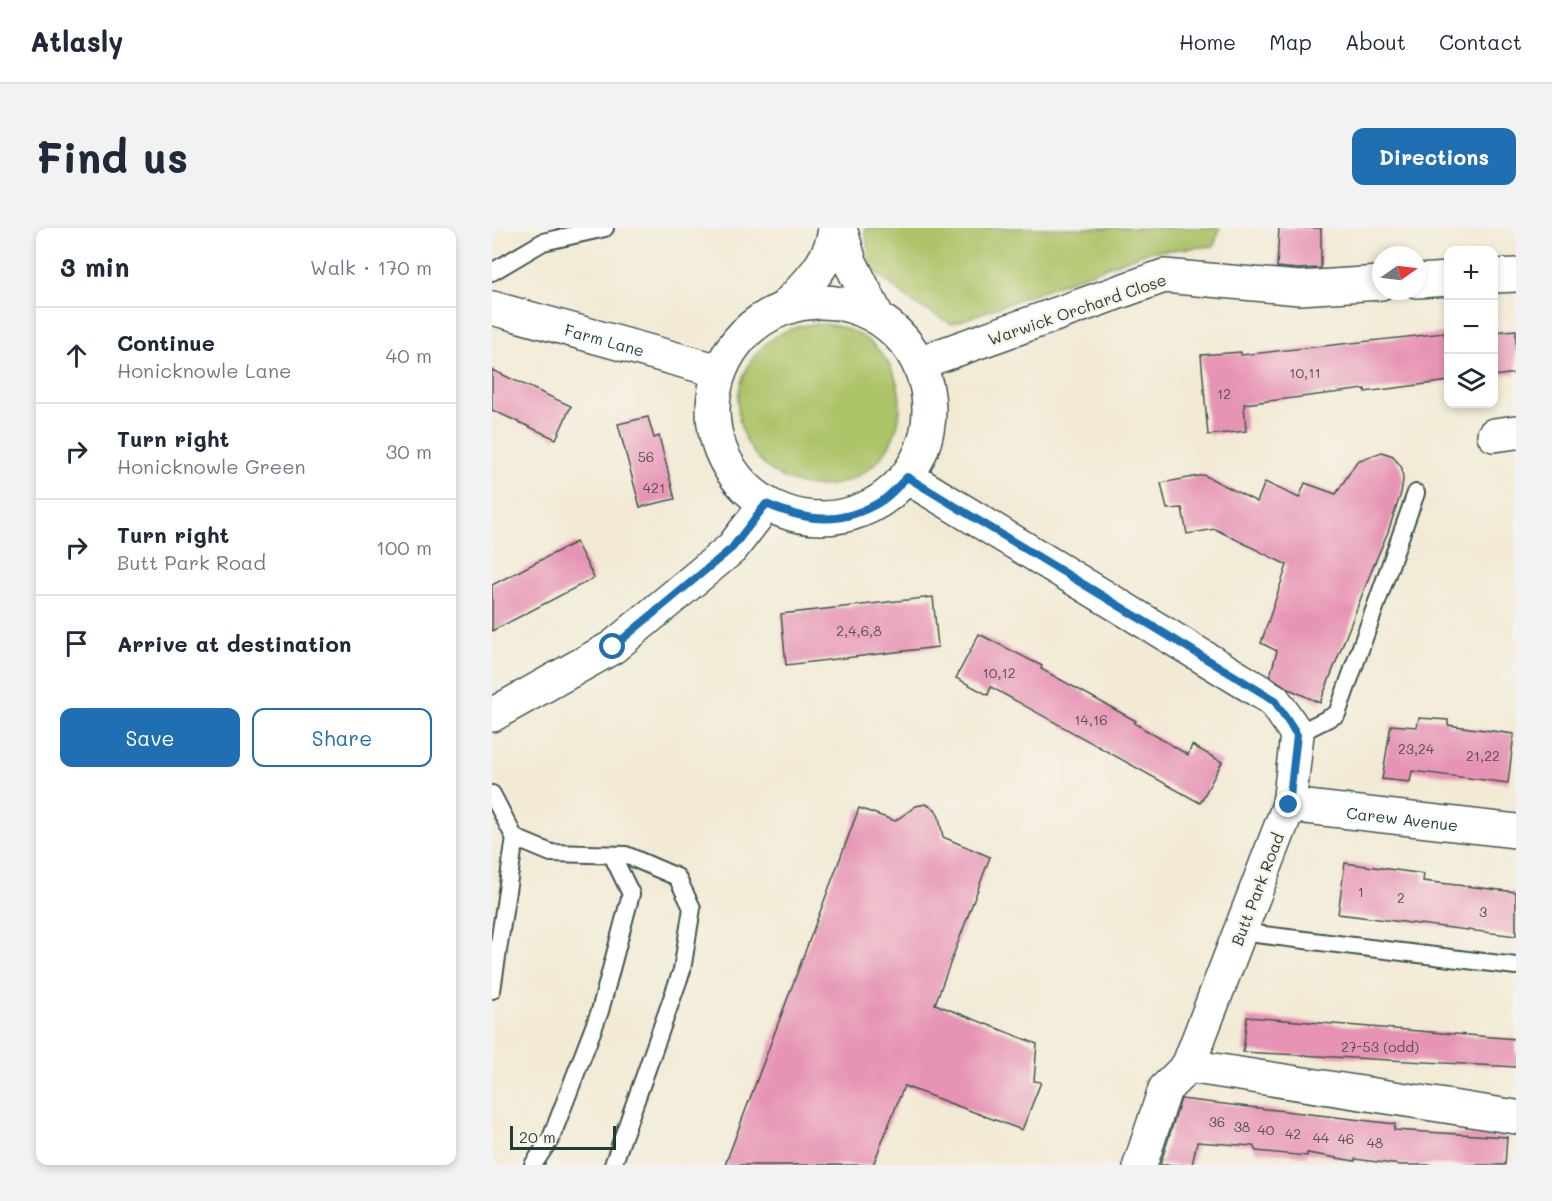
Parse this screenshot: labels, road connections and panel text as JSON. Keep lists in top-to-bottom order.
{
  "streets": {
    "street": [
      "Warwick Orchard Close",
      "Farm Lane",
      "Carew Avenue",
      "Butt Park Road"
    ]
  },
  "crossings": [
    ["Carew Avenue", "Butt Park Road"]
  ],
  "house_numbers": [
    "10,11",
    "12",
    "56",
    "421",
    "2,4,6,8",
    "10,12",
    "14,16",
    "23,24",
    "21,22",
    "1",
    "2",
    "3",
    "27-53 (odd)",
    "36",
    "38",
    "40",
    "42",
    "44",
    "46",
    "48"
  ],
  "scale_bar": "20 m",
  "north": "right",
  "page": {
    "header": "Atlasly",
    "nav": [
      "Home",
      "Map",
      "About",
      "Contact"
    ],
    "buttons": [
      "Directions",
      ["Save", "Share"]
    ],
    "title": "Find us",
    "heading": ["3 min", "Walk · 170 m"],
    "map_buttons": ["+", "−"],
    "list": [
      ["Continue", "Honicknowle Lane", "40 m"],
      ["Turn right", "Honicknowle Green", "30 m"],
      ["Turn right", "Butt Park Road", "100 m"],
      "Arrive at destination"
    ],
    "scale": "20 m"
  }
}
